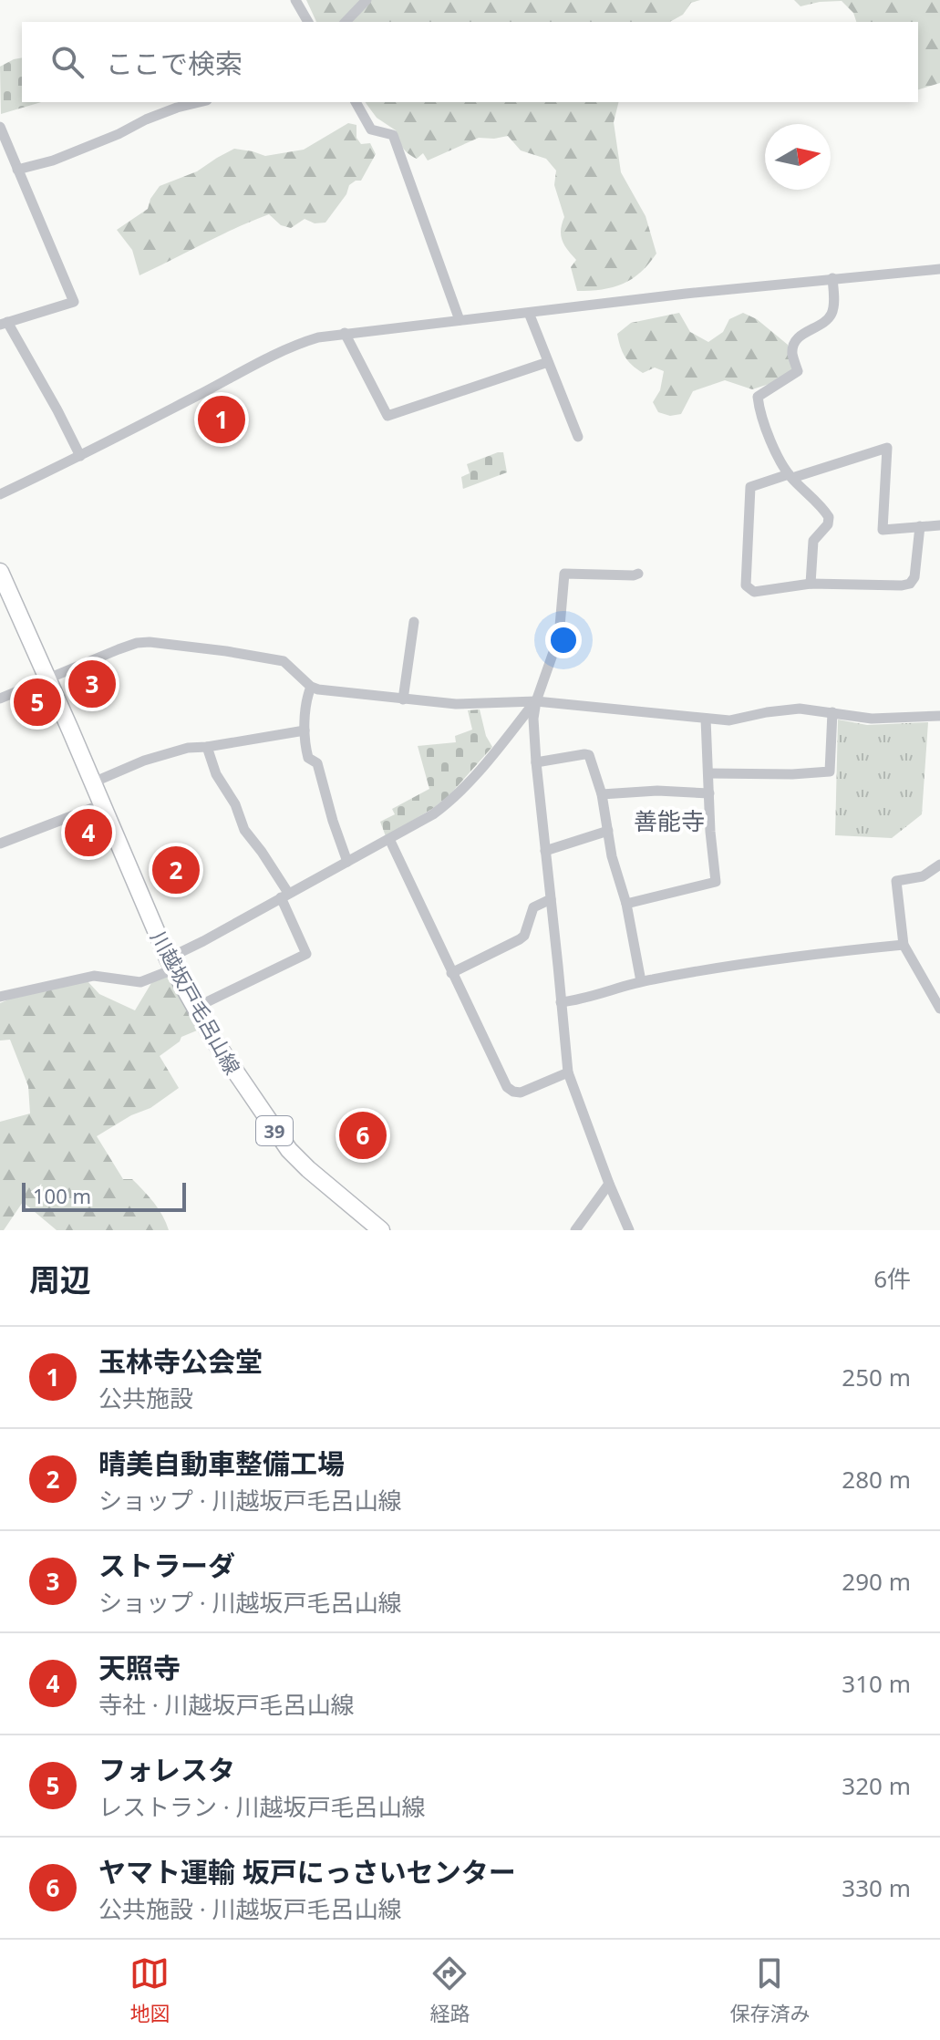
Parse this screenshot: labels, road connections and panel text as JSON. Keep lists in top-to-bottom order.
{
  "streets": {
    "main road": ["川越坂戸毛呂山線", "39"]
  },
  "districts": ["善能寺"],
  "scale_bar": "100 m",
  "north": "right",
  "page": {
    "search": "ここで検索",
    "pins": [
      "1",
      "3",
      "5",
      "4",
      "2",
      "6"
    ],
    "scale": "100 m",
    "heading": ["周辺", "6件"],
    "list": [
      {
        "mark": "1",
        "name": "玉林寺公会堂",
        "note": "公共施設",
        "value": "250 m"
      },
      {
        "mark": "2",
        "name": "晴美自動車整備工場",
        "note": "ショップ · 川越坂戸毛呂山線",
        "value": "280 m"
      },
      {
        "mark": "3",
        "name": "ストラーダ",
        "note": "ショップ · 川越坂戸毛呂山線",
        "value": "290 m"
      },
      {
        "mark": "4",
        "name": "天照寺",
        "note": "寺社 · 川越坂戸毛呂山線",
        "value": "310 m"
      },
      {
        "mark": "5",
        "name": "フォレスタ",
        "note": "レストラン · 川越坂戸毛呂山線",
        "value": "320 m"
      },
      {
        "mark": "6",
        "name": "ヤマト運輸 坂戸にっさいセンター",
        "note": "公共施設 · 川越坂戸毛呂山線",
        "value": "330 m"
      }
    ],
    "nav": ["地図", "経路", "保存済み"]
  }
}
